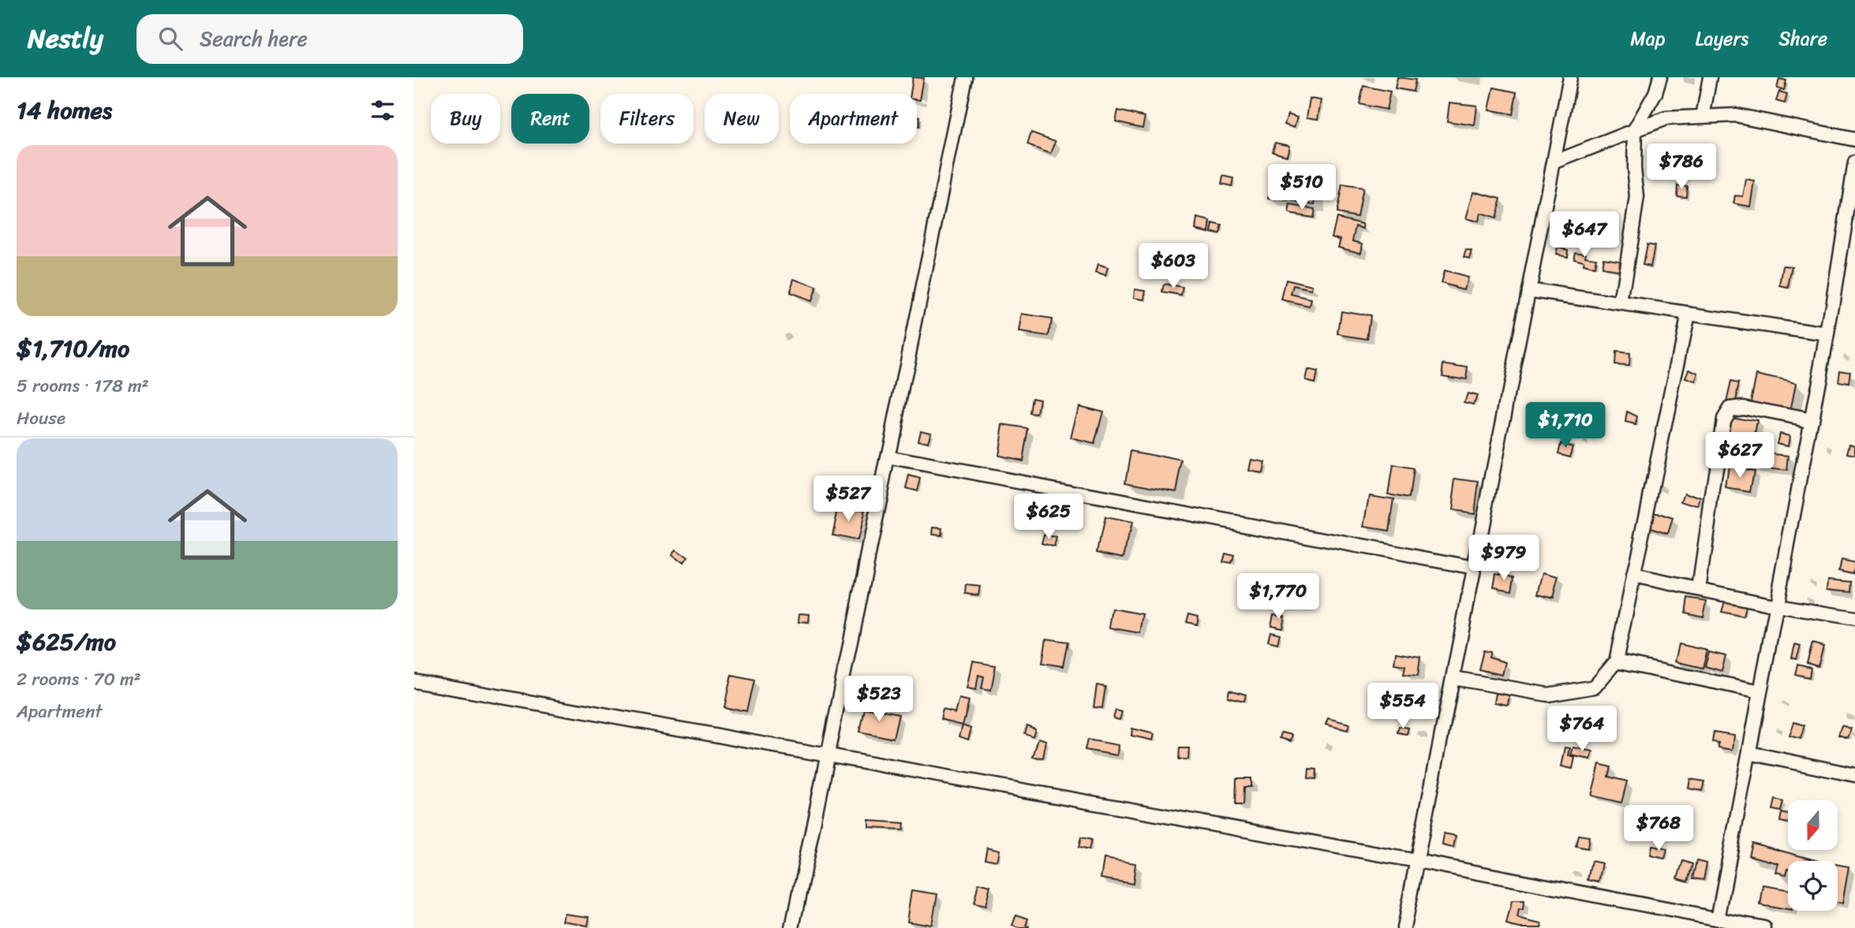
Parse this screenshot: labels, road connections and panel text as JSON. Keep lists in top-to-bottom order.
{
  "north": "bottom",
  "page": {
    "header": "Nestly",
    "search": "Search here",
    "nav": ["Map", "Layers", "Share"],
    "heading": "14 homes",
    "chip": [
      "Buy",
      "Rent",
      "Filters",
      "New",
      "Apartment"
    ],
    "list": [
      {
        "name": "$1,710/mo",
        "note": "5 rooms · 178 m² · House"
      },
      {
        "name": "$625/mo",
        "note": "2 rooms · 70 m² · Apartment"
      }
    ],
    "price": [
      "$786",
      "$510",
      "$647",
      "$603",
      "$1,710",
      "$627",
      "$527",
      "$625",
      "$979",
      "$1,770",
      "$523",
      "$554",
      "$764",
      "$768"
    ]
  }
}
